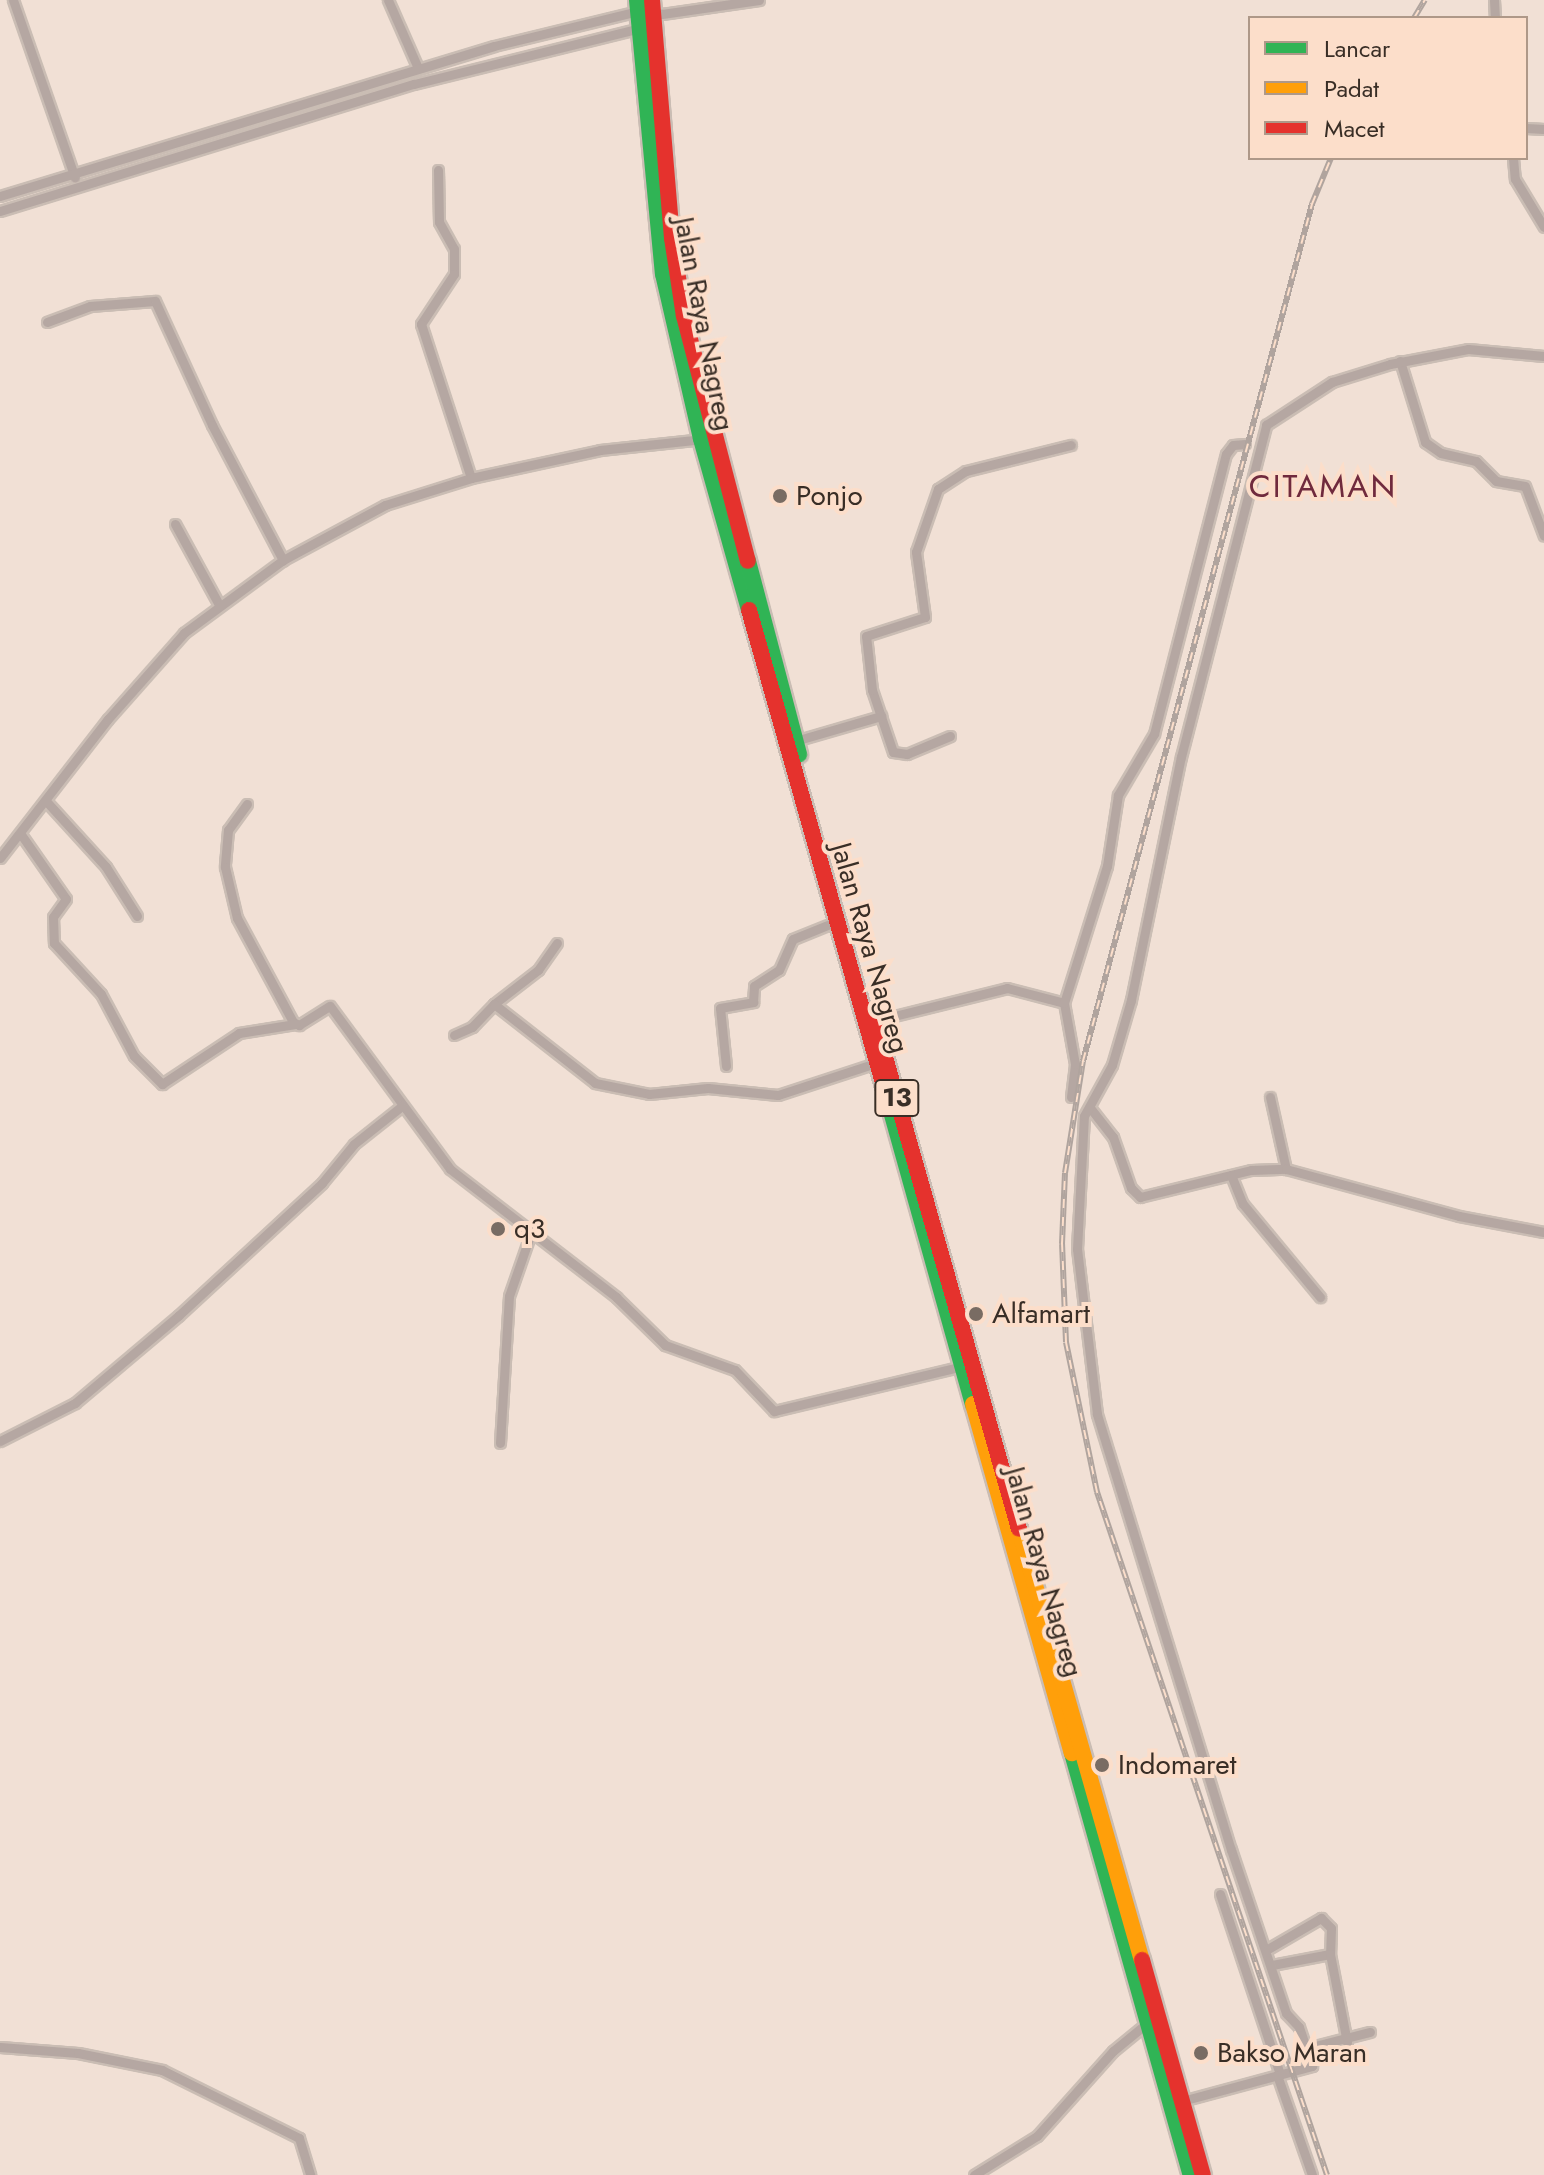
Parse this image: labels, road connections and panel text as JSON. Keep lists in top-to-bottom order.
{
  "streets": {
    "highway": ["Jalan Raya Nagreg", "13"]
  },
  "districts": ["CITAMAN"],
  "places": [
    "Ponjo",
    "q3",
    "Alfamart",
    "Indomaret",
    "Bakso Maran"
  ],
  "legend": ["Lancar", "Padat", "Macet"]
}
